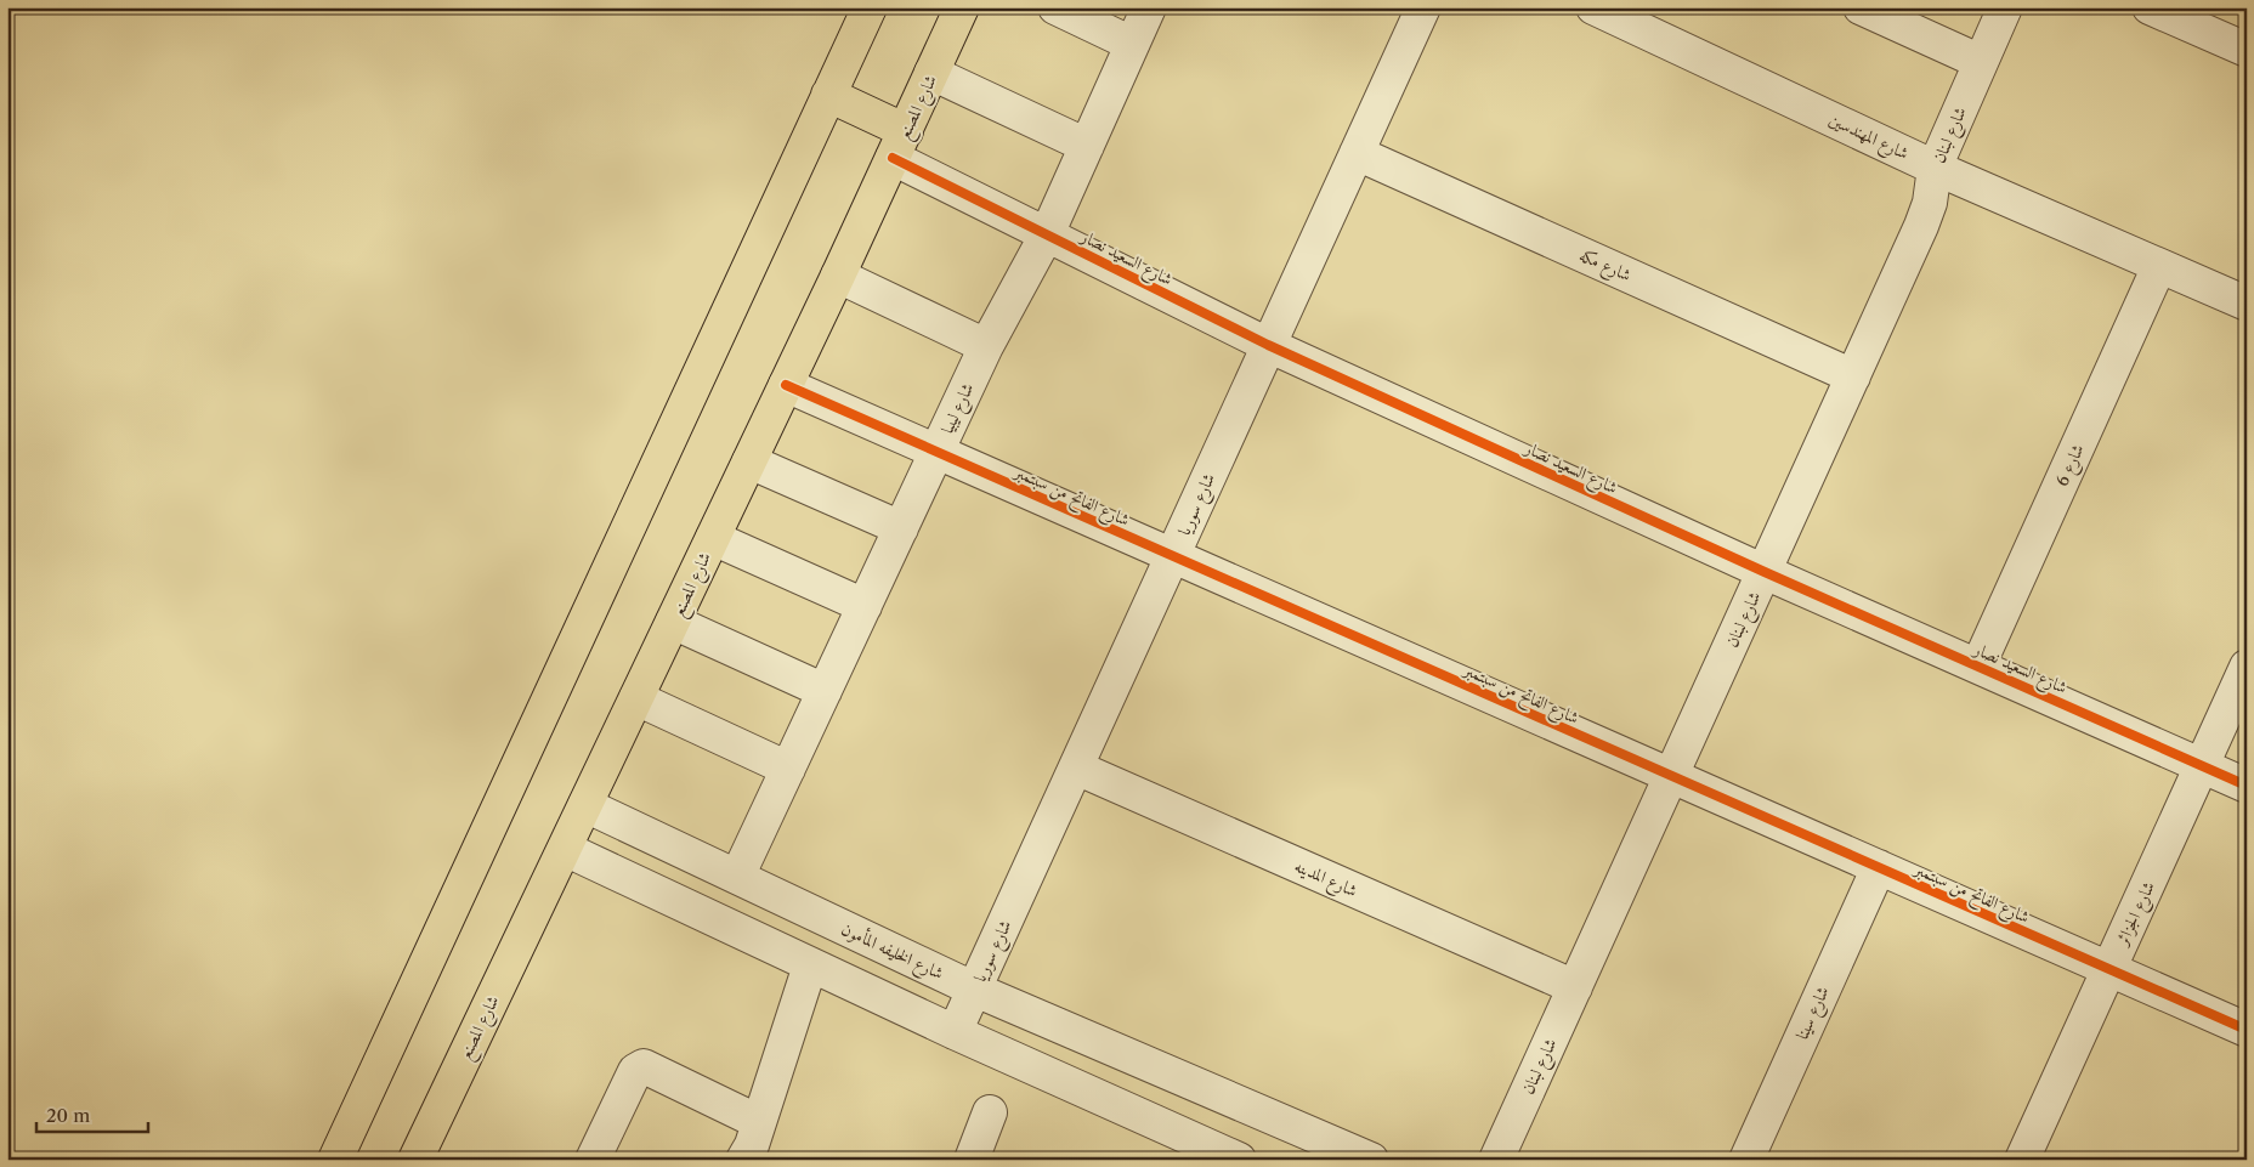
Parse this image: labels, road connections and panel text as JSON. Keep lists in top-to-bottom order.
{
  "streets": {
    "main road": ["شارع المصنع"],
    "street": [
      "شارع لبنان",
      "شارع المهندسين",
      "شارع السعيد نصار",
      "شارع مكه",
      "شارع ليبيا",
      "شارع 6",
      "شارع الفاتح من سبتمبر",
      "شارع سوريا",
      "شارع المدينه",
      "شارع الجزائر",
      "شارع الخليفه المأمون",
      "شارع سينا"
    ]
  },
  "crossings": [
    ["شارع المصنع", "شارع السعيد نصار"],
    ["شارع المصنع", "شارع الفاتح من سبتمبر"],
    ["شارع المصنع", "شارع الخليفه المأمون"],
    ["شارع لبنان", "شارع المهندسين"],
    ["شارع لبنان", "شارع السعيد نصار"],
    ["شارع لبنان", "شارع مكه"],
    ["شارع لبنان", "شارع الفاتح من سبتمبر"],
    ["شارع لبنان", "شارع المدينه"],
    ["شارع المهندسين", "شارع 6"],
    ["شارع السعيد نصار", "شارع ليبيا"],
    ["شارع السعيد نصار", "شارع 6"],
    ["شارع السعيد نصار", "شارع سوريا"],
    ["شارع السعيد نصار", "شارع الجزائر"],
    ["شارع مكه", "شارع سوريا"],
    ["شارع ليبيا", "شارع الفاتح من سبتمبر"],
    ["شارع ليبيا", "شارع الخليفه المأمون"],
    ["شارع الفاتح من سبتمبر", "شارع سوريا"],
    ["شارع الفاتح من سبتمبر", "شارع الجزائر"],
    ["شارع الفاتح من سبتمبر", "شارع سينا"],
    ["شارع سوريا", "شارع المدينه"],
    ["شارع سوريا", "شارع الخليفه المأمون"]
  ],
  "scale_bar": "20 m"
}
